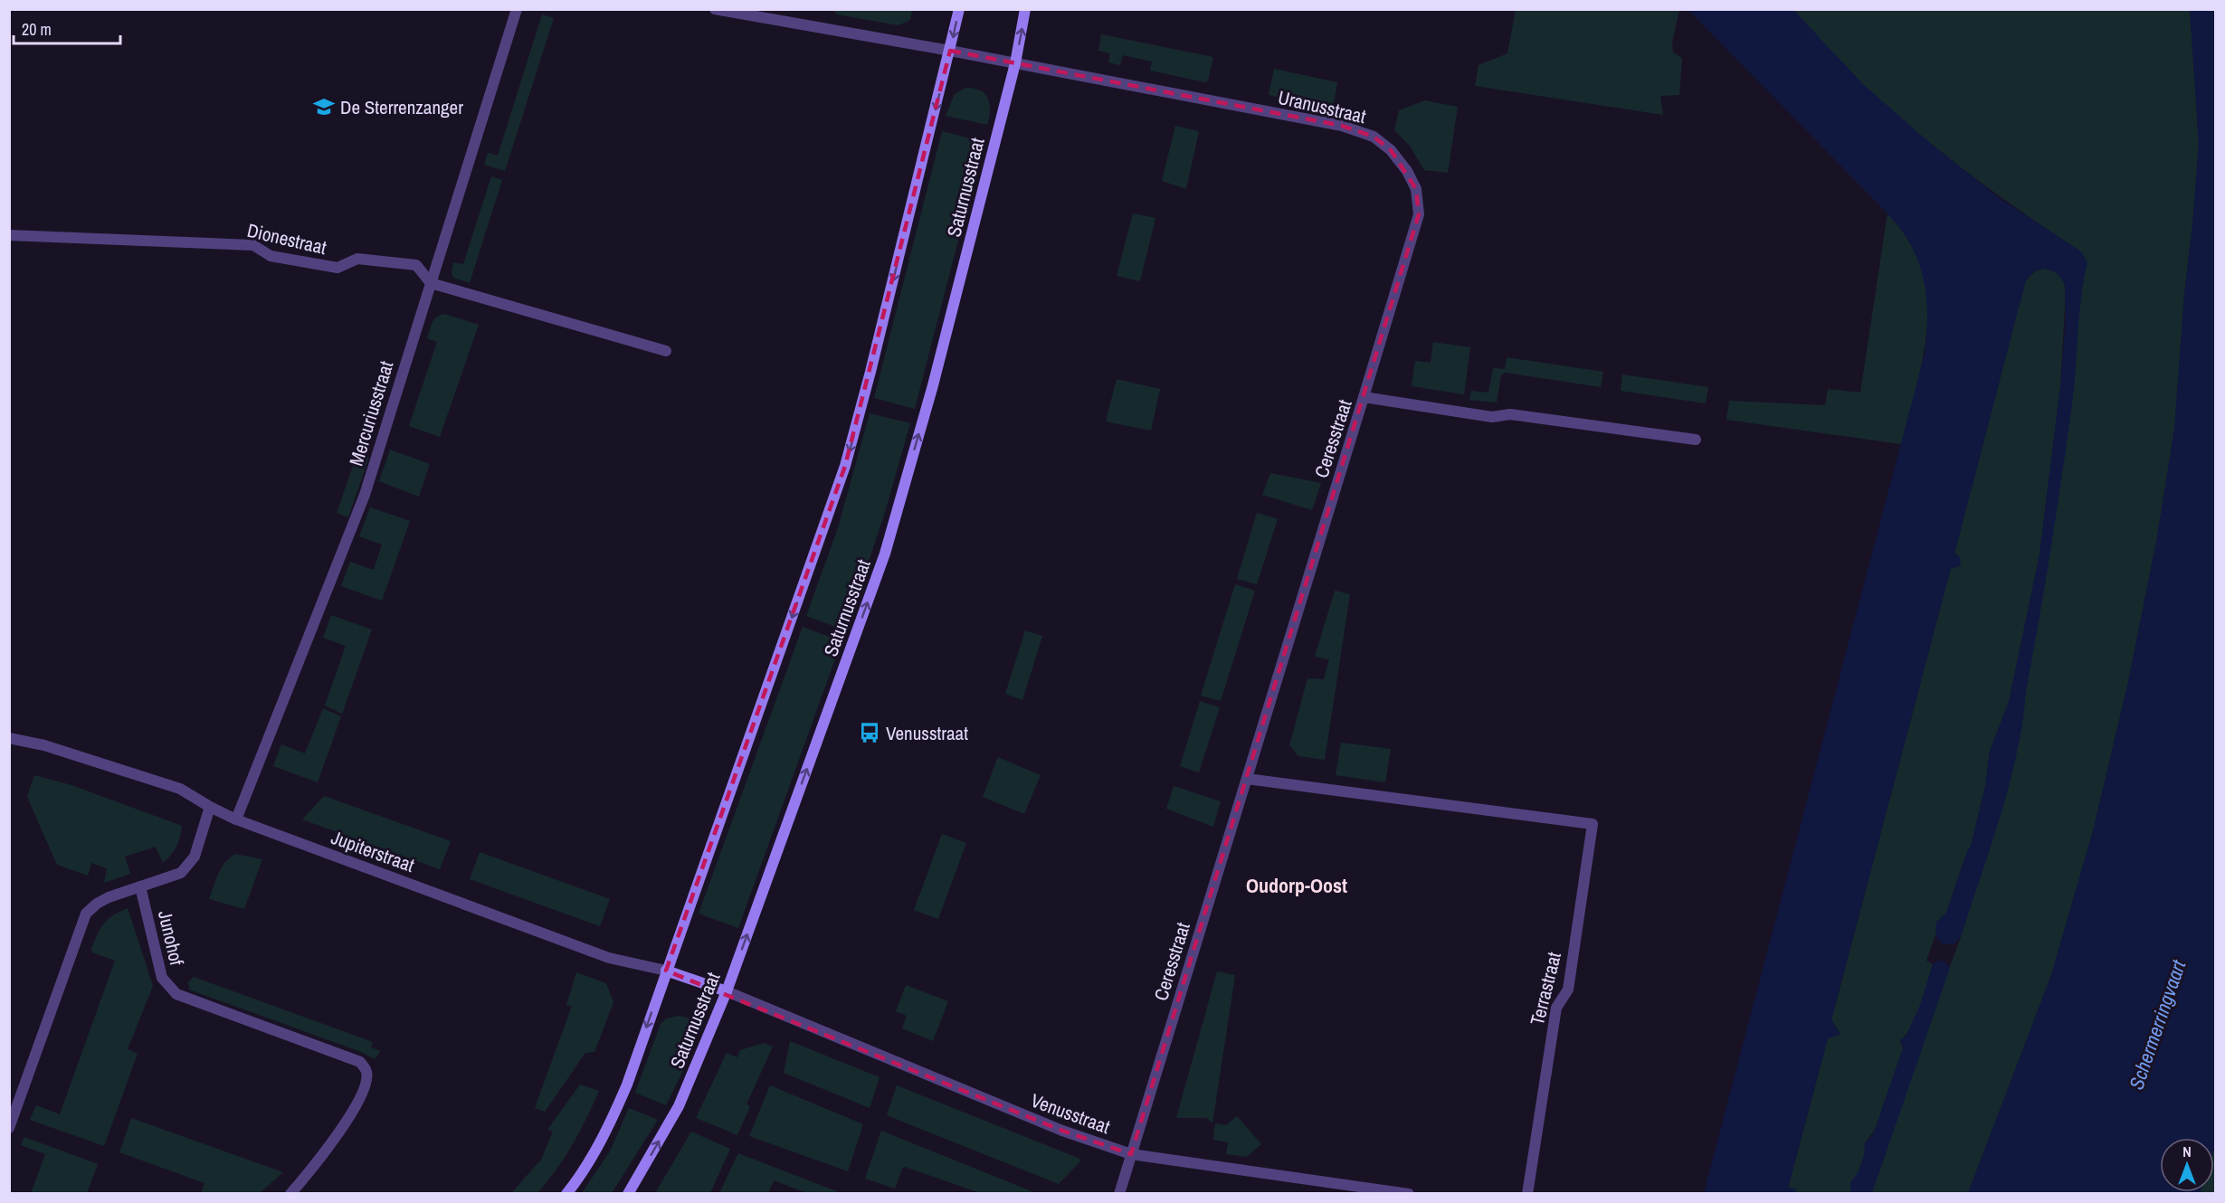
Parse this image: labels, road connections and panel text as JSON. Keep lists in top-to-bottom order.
{
  "streets": {
    "street": [
      "Uranusstraat",
      "Saturnusstraat",
      "Dionestraat",
      "Mercuriusstraat",
      "Ceresstraat",
      "Jupiterstraat",
      "Junohof",
      "Terrastraat",
      "Venusstraat"
    ]
  },
  "crossings": [
    ["Uranusstraat", "Saturnusstraat"],
    ["Uranusstraat", "Ceresstraat"],
    ["Saturnusstraat", "Jupiterstraat"],
    ["Saturnusstraat", "Venusstraat"],
    ["Dionestraat", "Mercuriusstraat"],
    ["Mercuriusstraat", "Jupiterstraat"],
    ["Ceresstraat", "Terrastraat"],
    ["Ceresstraat", "Venusstraat"],
    ["Jupiterstraat", "Venusstraat"]
  ],
  "districts": ["Oudorp-Oost"],
  "water": ["Schermerringvaart"],
  "places": {
    "school or university": ["De Sterrenzanger"],
    "bus stop": ["Venusstraat"]
  },
  "scale_bar": "20 m",
  "north": "top"
}
